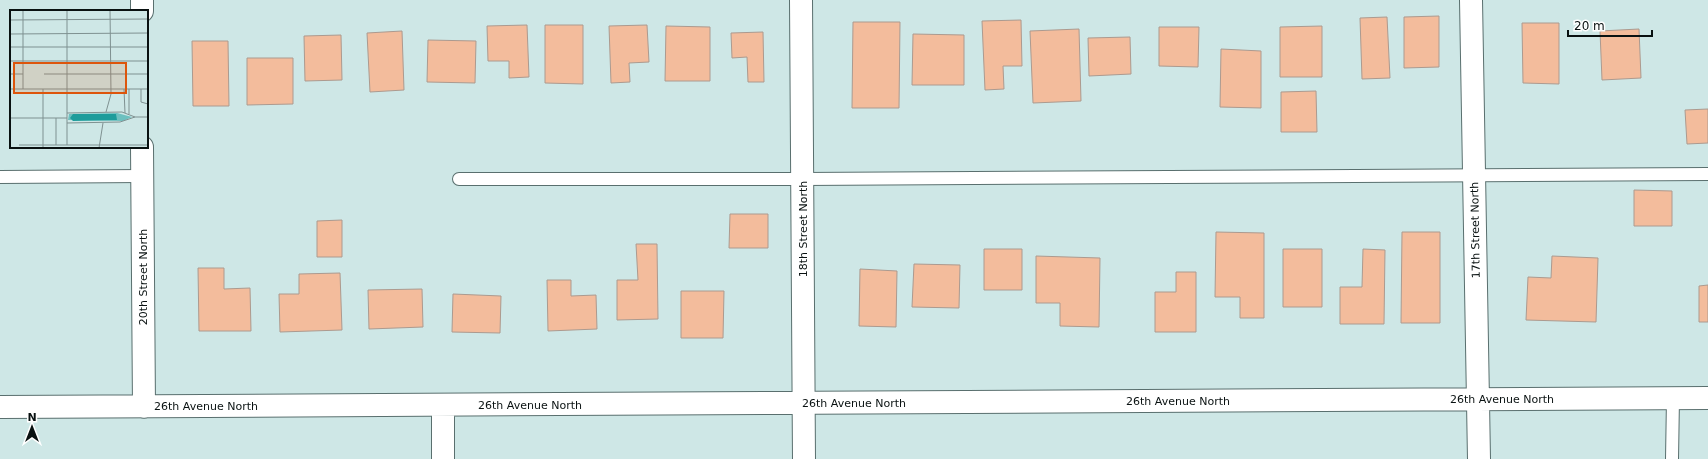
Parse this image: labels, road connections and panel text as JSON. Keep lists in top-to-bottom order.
{
  "streets": {
    "street": [
      "18th Street North",
      "17th Street North",
      "20th Street North",
      "26th Avenue North"
    ]
  },
  "crossings": [
    ["18th Street North", "26th Avenue North"],
    ["17th Street North", "26th Avenue North"],
    ["20th Street North", "26th Avenue North"]
  ],
  "scale_bar": "20 m",
  "north": "top"
}
